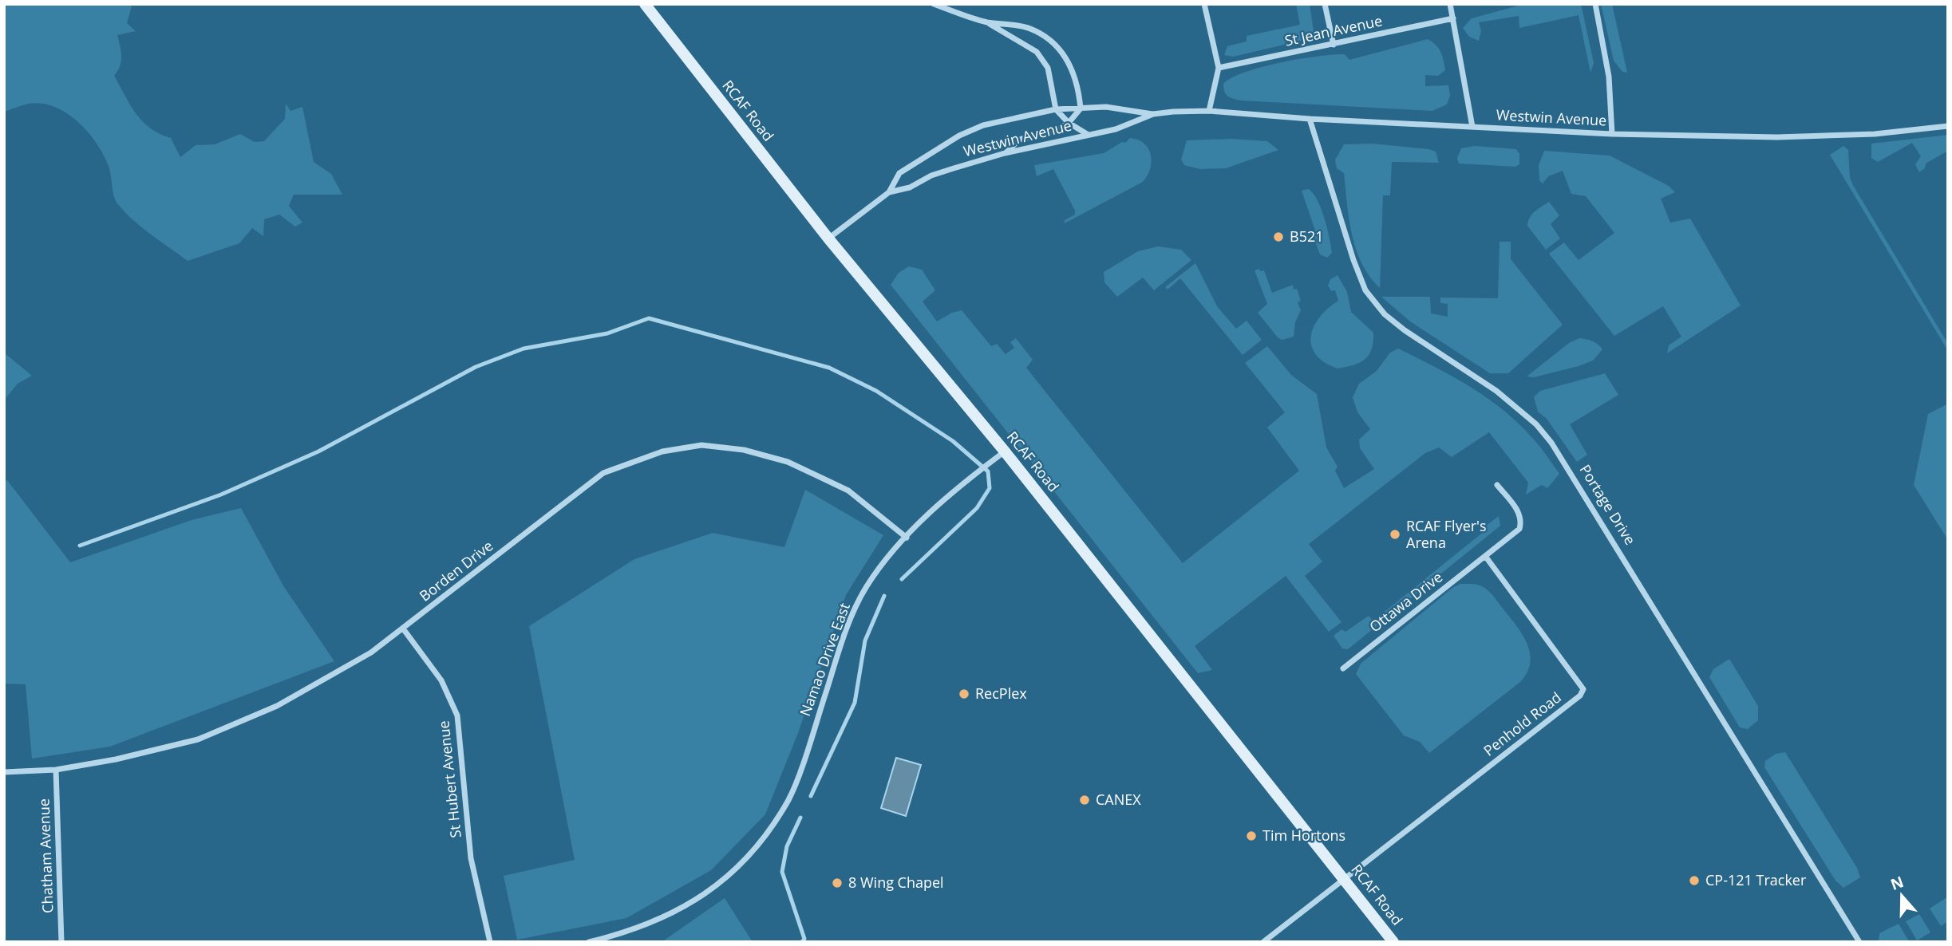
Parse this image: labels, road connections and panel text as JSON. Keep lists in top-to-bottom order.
{
  "streets": {
    "main road": ["RCAF Road"],
    "street": [
      "St Jean Avenue",
      "Westwin Avenue",
      "Portage Drive",
      "Borden Drive",
      "Ottawa Drive",
      "Namao Drive East",
      "Penhold Road",
      "St Hubert Avenue",
      "Chatham Avenue"
    ]
  },
  "crossings": [
    ["RCAF Road", "Westwin Avenue"],
    ["RCAF Road", "Namao Drive East"],
    ["RCAF Road", "Penhold Road"],
    ["Westwin Avenue", "Portage Drive"],
    ["Borden Drive", "Namao Drive East"],
    ["Borden Drive", "St Hubert Avenue"],
    ["Borden Drive", "Chatham Avenue"],
    ["Ottawa Drive", "Penhold Road"]
  ],
  "places": [
    "B521",
    "RCAF Flyer's Arena",
    "RecPlex",
    "CANEX",
    "Tim Hortons",
    "CP-121 Tracker",
    "8 Wing Chapel"
  ],
  "north": "top"
}
